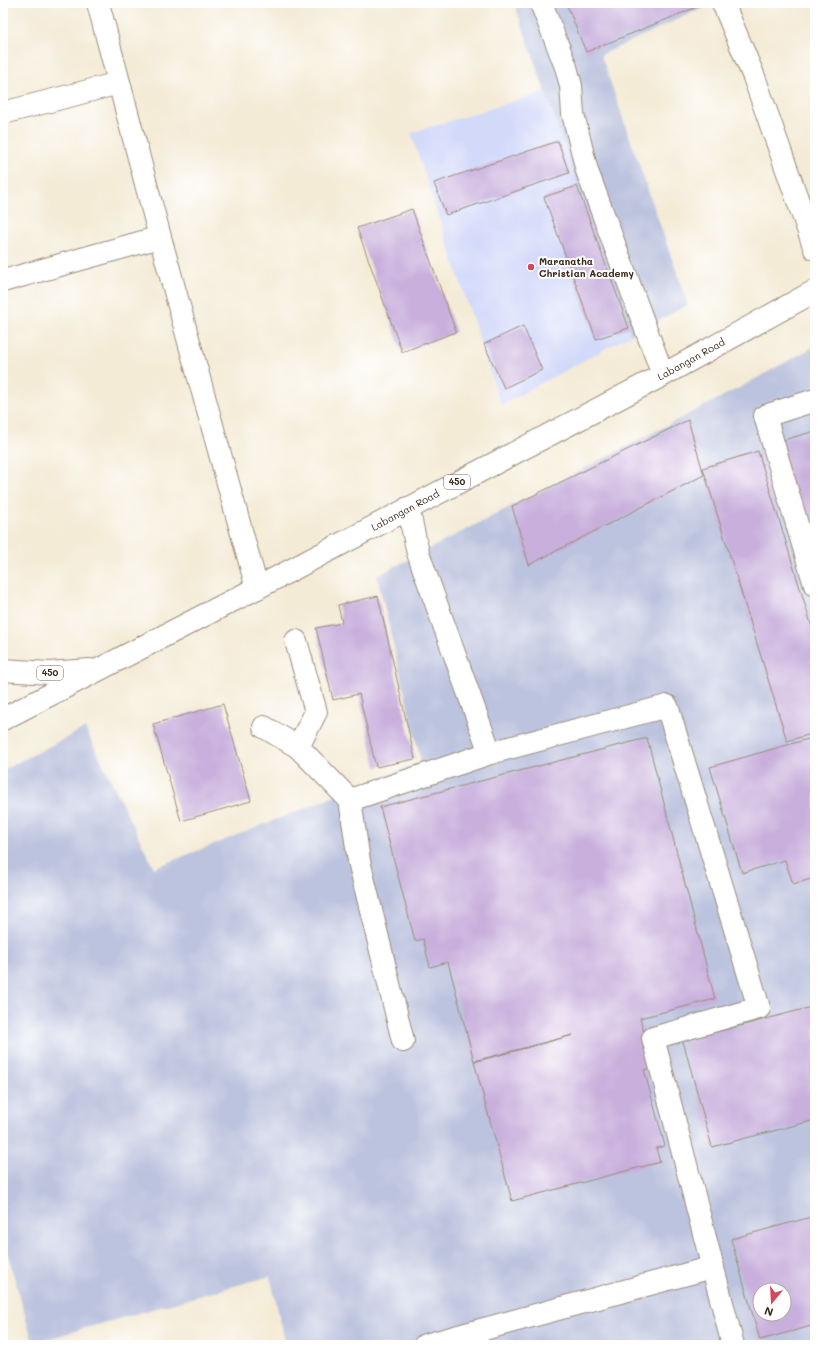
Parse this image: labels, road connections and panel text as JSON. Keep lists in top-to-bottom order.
{
  "streets": {
    "street": ["Labangan Road", "450"]
  },
  "places": ["Maranatha Christian Academy"],
  "north": "bottom"
}
